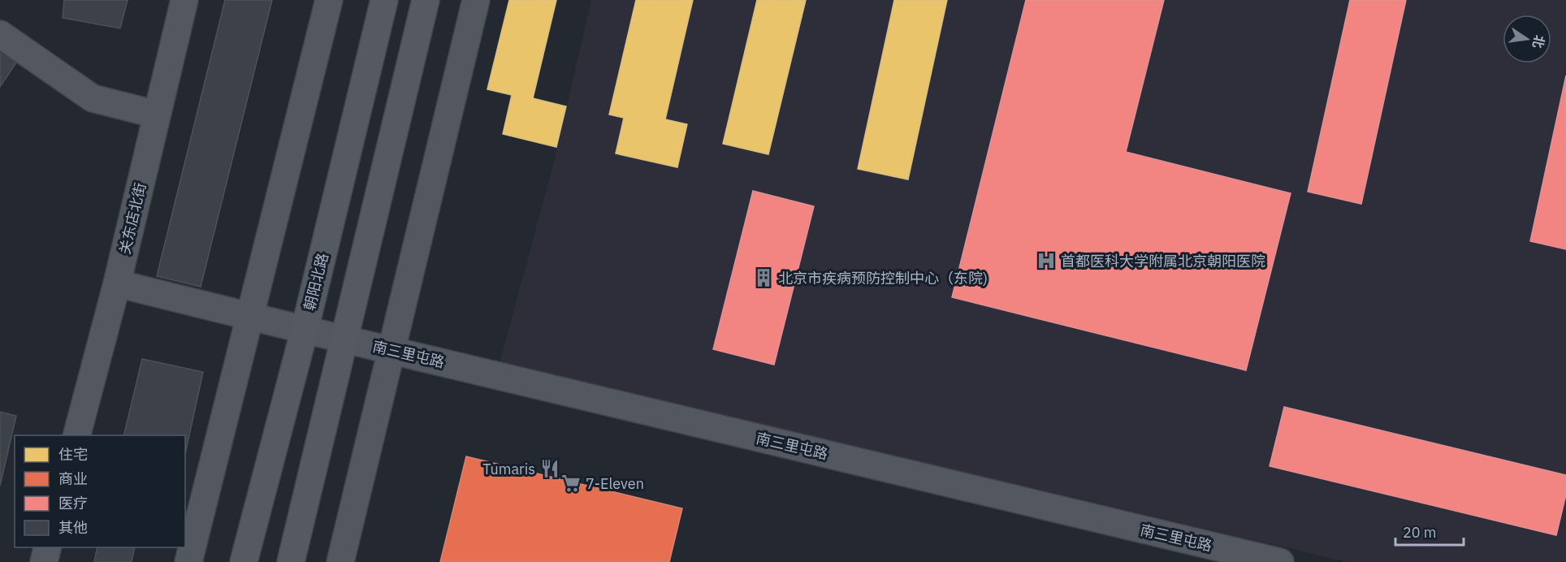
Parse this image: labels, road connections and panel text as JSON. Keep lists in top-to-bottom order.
{
  "streets": {
    "main road": ["朝阳北路"],
    "street": ["关东店北街", "南三里屯路"]
  },
  "crossings": [
    ["关东店北街", "南三里屯路"],
    ["朝阳北路", "南三里屯路"]
  ],
  "places": {
    "hospital": ["首都医科大学附属北京朝阳医院"],
    "building": ["北京市疾病预防控制中心（东院)"],
    "restaurant": ["Tumaris"],
    "supermarket": ["7-Eleven"]
  },
  "legend": [
    "住宅",
    "商业",
    "医疗",
    "其他"
  ],
  "scale_bar": "20 m",
  "north": "right"
}
